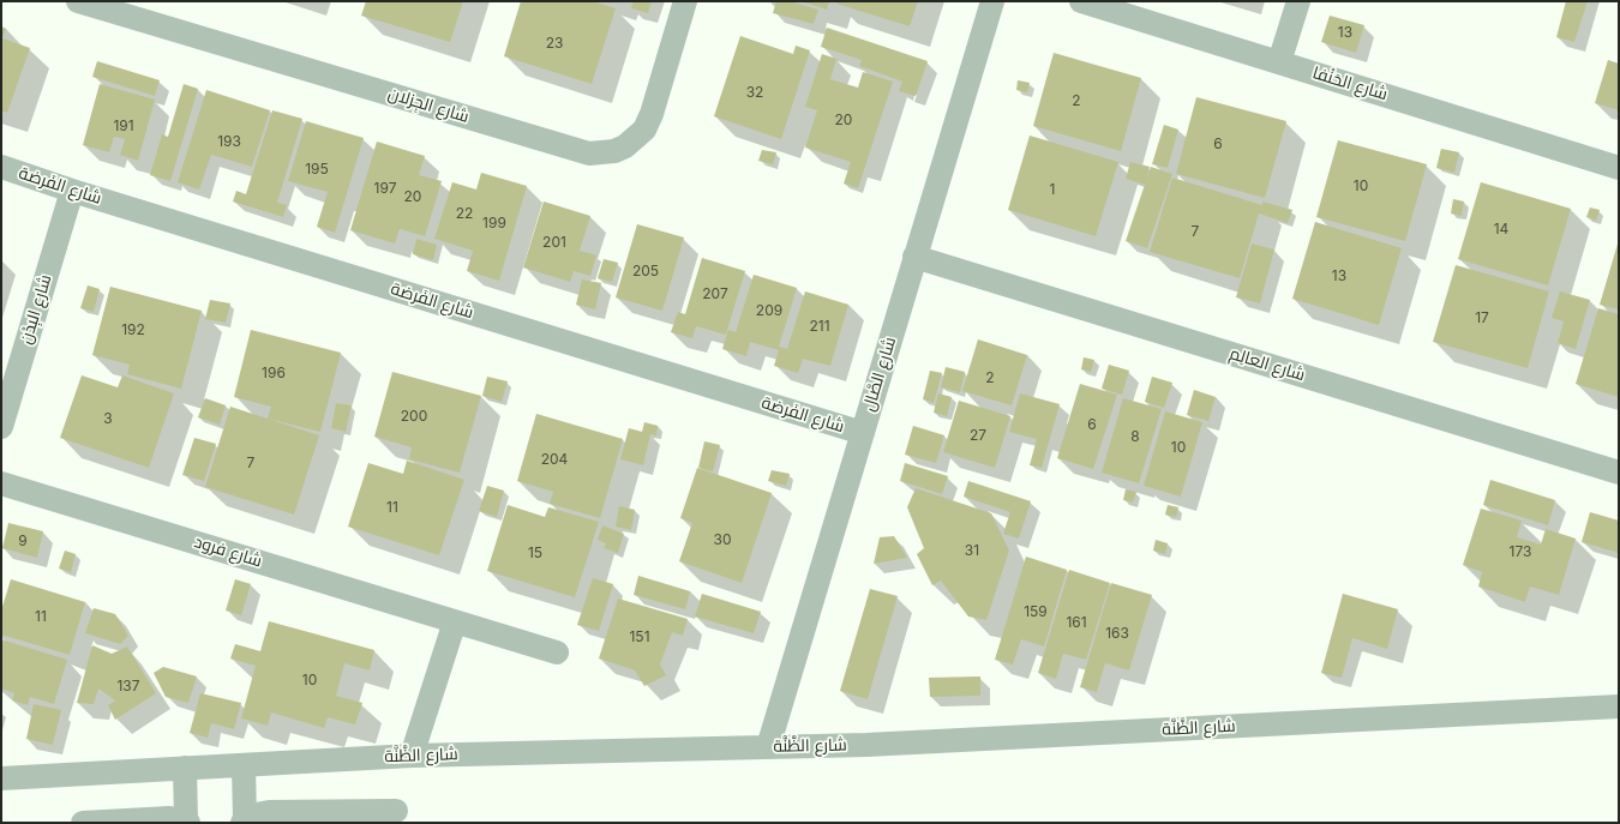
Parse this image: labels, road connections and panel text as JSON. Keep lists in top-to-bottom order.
{
  "streets": {
    "street": [
      "شارع الحَنْفا",
      "شارع الجِزلان",
      "شارع الفَرضة",
      "شارع البِدْن",
      "شارع العالِم",
      "شارع الصَّال",
      "شارع فرود",
      "شارع الظَّنَّة"
    ]
  },
  "crossings": [
    ["شارع الفَرضة", "شارع البِدْن"],
    ["شارع الفَرضة", "شارع الصَّال"],
    ["شارع العالِم", "شارع الصَّال"],
    ["شارع الصَّال", "شارع الظَّنَّة"]
  ],
  "house_numbers": [
    "13",
    "23",
    "32",
    "2",
    "20",
    "191",
    "193",
    "6",
    "195",
    "10",
    "197",
    "1",
    "20",
    "22",
    "199",
    "14",
    "7",
    "201",
    "205",
    "13",
    "207",
    "209",
    "17",
    "211",
    "192",
    "196",
    "2",
    "200",
    "3",
    "6",
    "27",
    "8",
    "10",
    "204",
    "7",
    "11",
    "30",
    "9",
    "31",
    "173",
    "15",
    "159",
    "11",
    "161",
    "163",
    "151",
    "10",
    "137"
  ]
}
